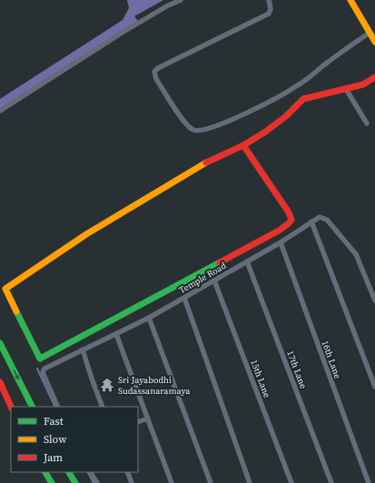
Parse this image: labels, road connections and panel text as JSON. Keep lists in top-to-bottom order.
{
  "streets": {
    "street": [
      "Temple Road",
      "16th Lane",
      "17th Lane",
      "15th Lane"
    ]
  },
  "crossings": [
    ["Temple Road", "16th Lane"],
    ["Temple Road", "17th Lane"],
    ["Temple Road", "15th Lane"]
  ],
  "places": {
    "temple": ["Sri Jayabodhi Sudassanaramaya"]
  },
  "legend": ["Fast", "Slow", "Jam"]
}
